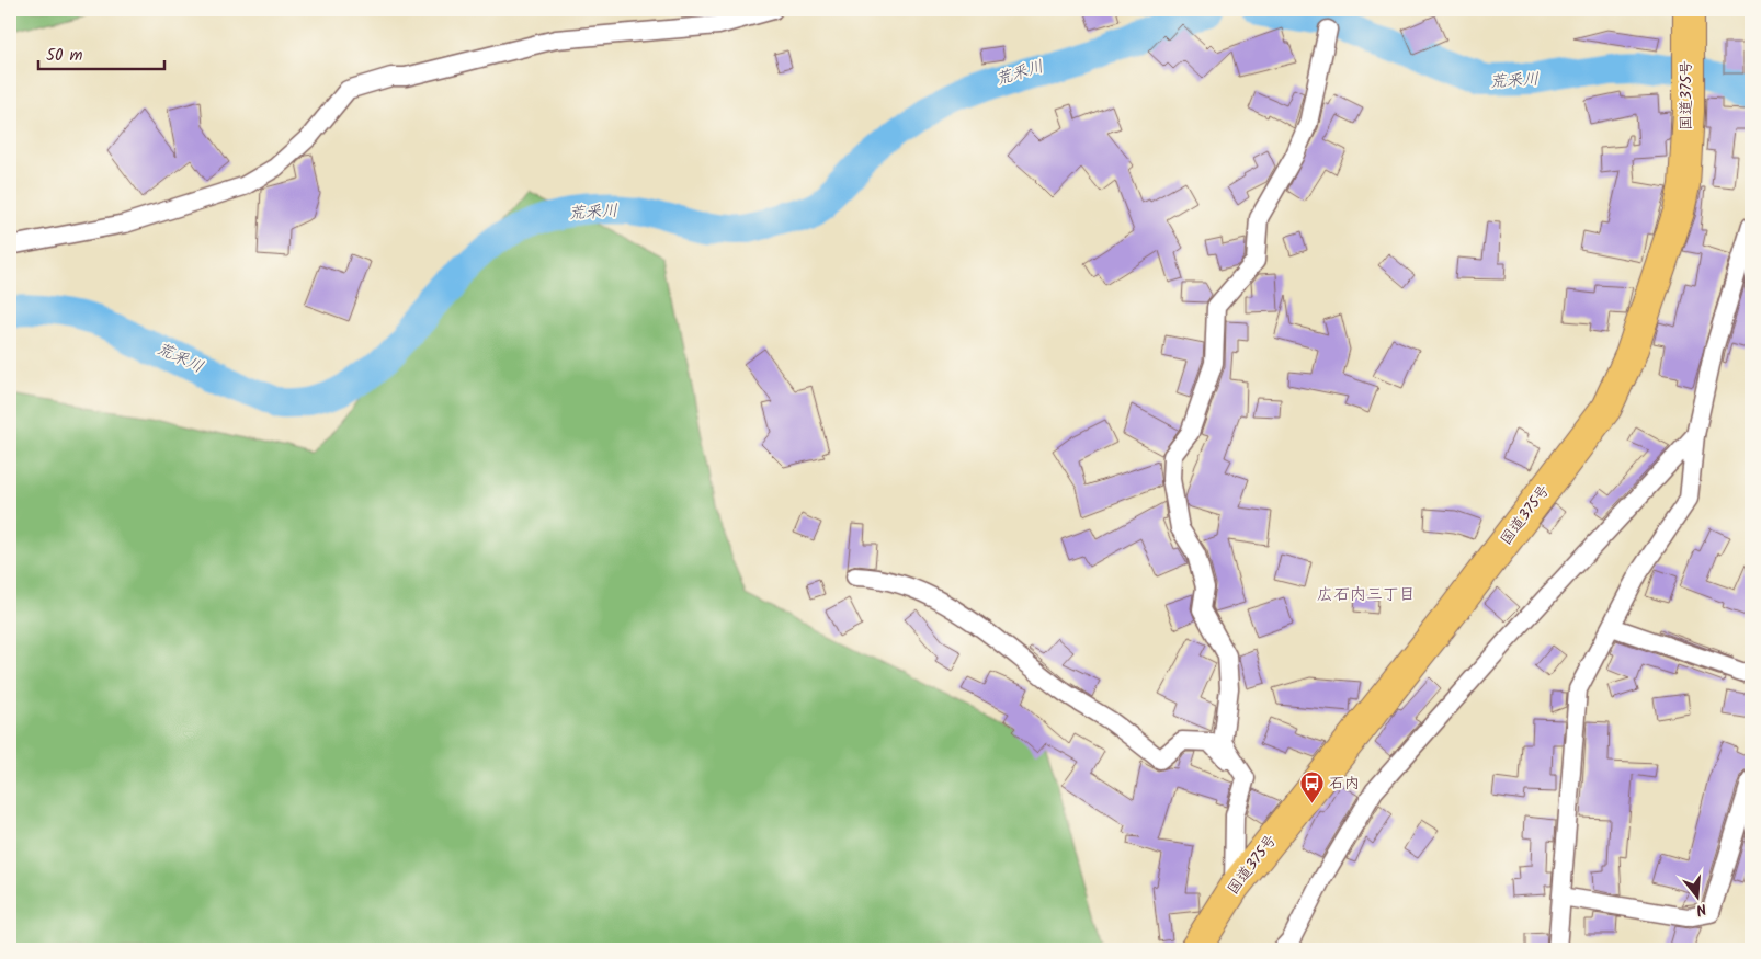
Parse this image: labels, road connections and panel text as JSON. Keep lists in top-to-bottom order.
{
  "streets": {
    "highway": ["国道375号"]
  },
  "districts": ["広石内三丁目"],
  "water": ["荒釆川"],
  "places": {
    "bus stop": ["石内"]
  },
  "scale_bar": "50 m",
  "north": "bottom"
}
